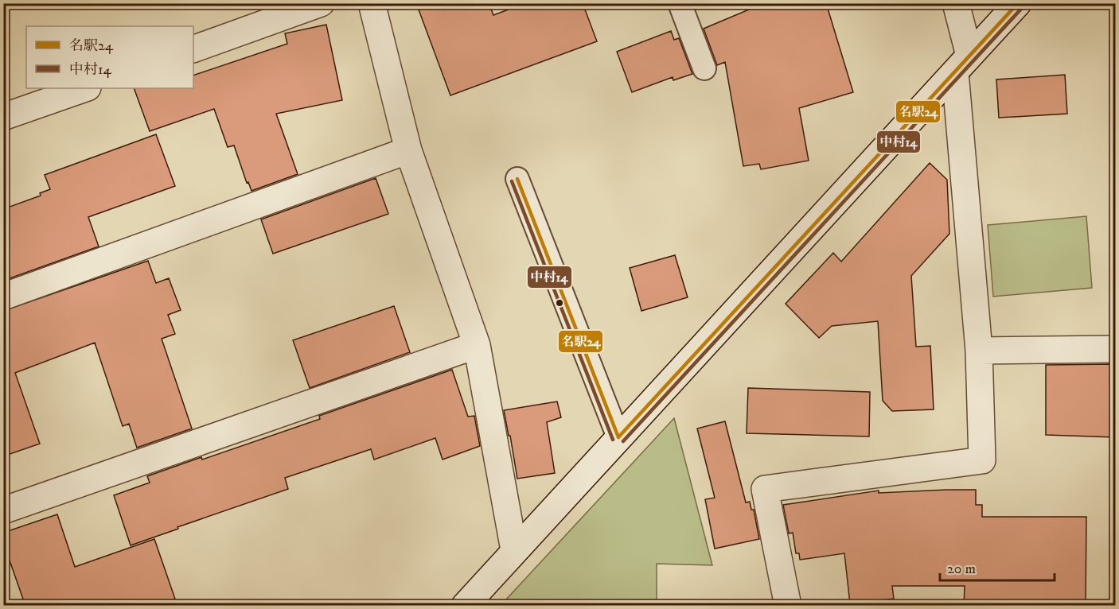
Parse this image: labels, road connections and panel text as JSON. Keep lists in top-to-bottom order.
{
  "lines": ["transit line 名駅24", "transit line 中村14"],
  "legend": ["名駅24", "中村14"],
  "scale_bar": "20 m"
}
